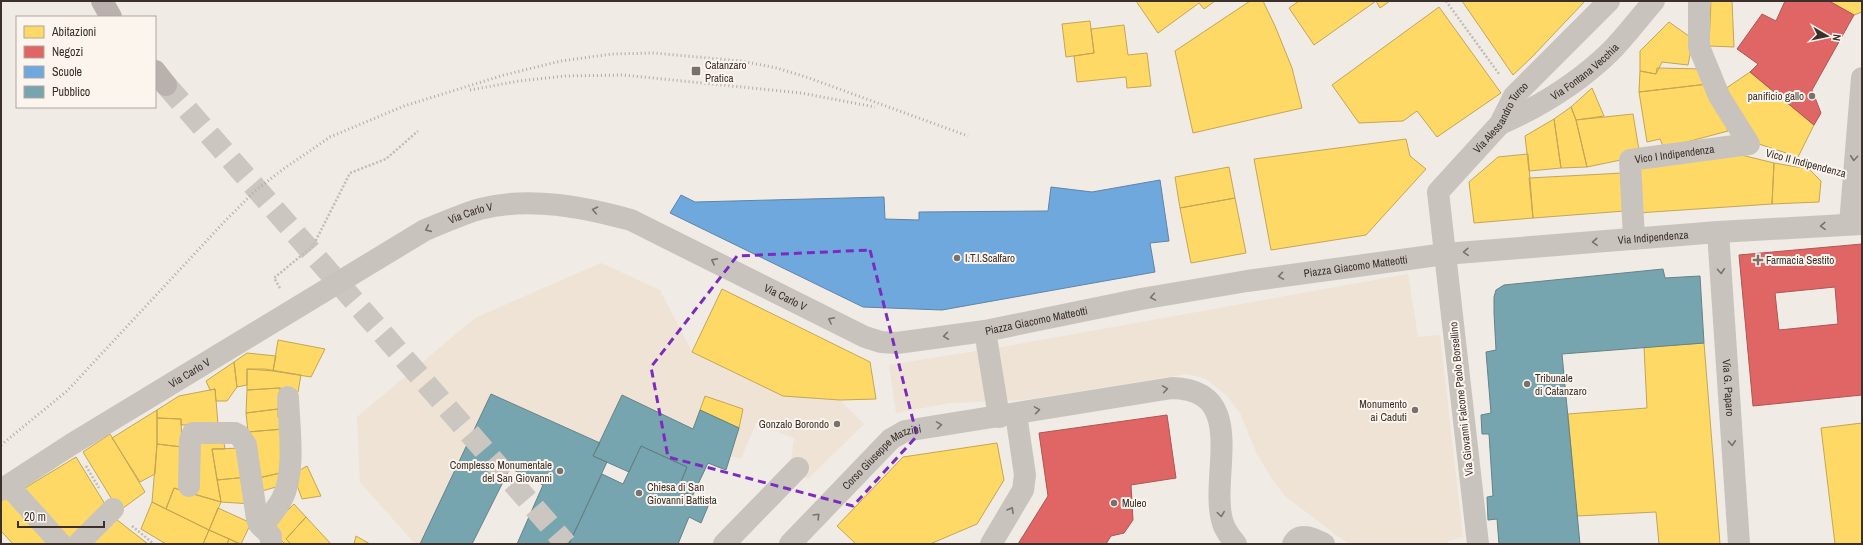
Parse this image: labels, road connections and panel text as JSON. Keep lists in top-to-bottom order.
{
  "streets": {
    "street": [
      "Via Fontana Vecchia",
      "Via Alessandro Turco",
      "Vico I Indipendenza",
      "Via Carlo V",
      "Via Indipendenza",
      "Piazza Giacomo Matteotti",
      "Via G. Paparo",
      "Via Giovanni Falcone Paolo Borsellino",
      "Corso Giuseppe Mazzini"
    ],
    "path": ["Vico II Indipendenza"]
  },
  "crossings": [
    ["Via Fontana Vecchia", "Via Alessandro Turco"],
    ["Via Alessandro Turco", "Via Indipendenza"],
    ["Via Alessandro Turco", "Piazza Giacomo Matteotti"],
    ["Via Alessandro Turco", "Via Giovanni Falcone Paolo Borsellino"],
    ["Vico I Indipendenza", "Vico II Indipendenza"],
    ["Vico I Indipendenza", "Via Indipendenza"],
    ["Via Carlo V", "Piazza Giacomo Matteotti"],
    ["Via Indipendenza", "Piazza Giacomo Matteotti"],
    ["Via Indipendenza", "Via G. Paparo"],
    ["Via Indipendenza", "Via Giovanni Falcone Paolo Borsellino"],
    ["Piazza Giacomo Matteotti", "Via Giovanni Falcone Paolo Borsellino"],
    ["Piazza Giacomo Matteotti", "Corso Giuseppe Mazzini"]
  ],
  "one_way": [
    "Via Carlo V",
    "Via Indipendenza",
    "Via G. Paparo",
    "Corso Giuseppe Mazzini"
  ],
  "places": {
    "transit": ["Catanzaro Pratica"],
    "other": [
      "panificio gallo",
      "I.T.I.Scalfaro",
      "Tribunale di Catanzaro",
      "Monumento ai Caduti",
      "Gonzalo Borondo",
      "Complesso Monumentale del San Giovanni",
      "Chiesa di San Giovanni Battista",
      "Muleo"
    ],
    "health": ["Farmacia Sestito"]
  },
  "legend": [
    "Abitazioni",
    "Negozi",
    "Scuole",
    "Pubblico"
  ],
  "scale_bar": "20 m",
  "north": "right"
}
